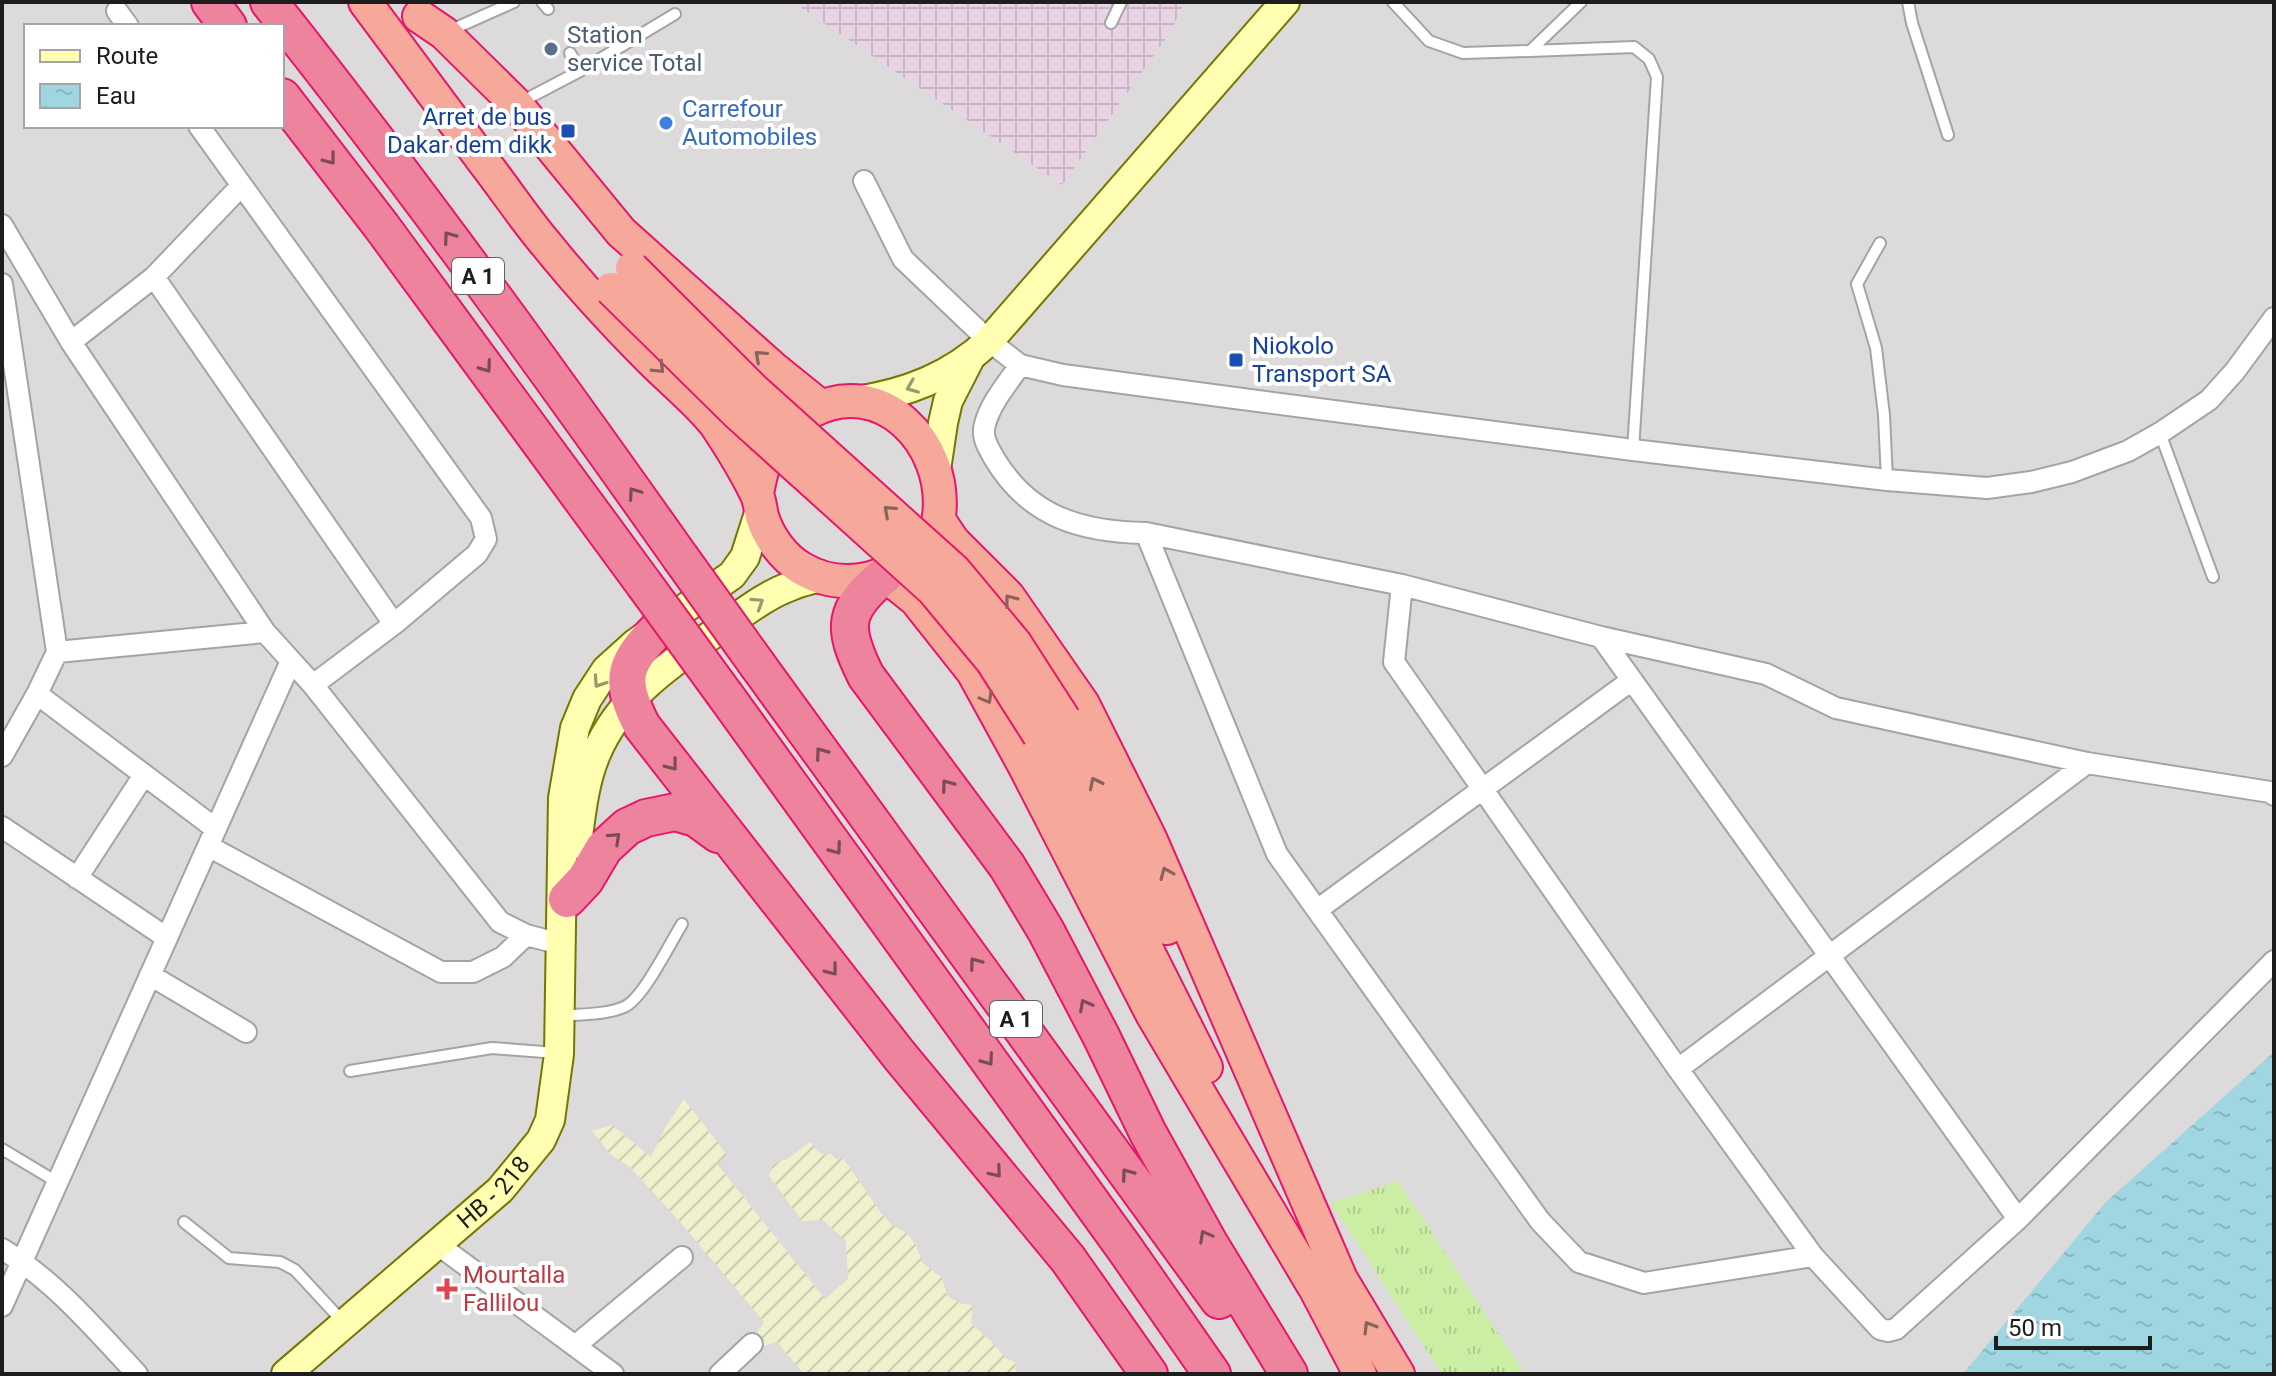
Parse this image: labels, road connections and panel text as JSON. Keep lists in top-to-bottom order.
{
  "streets": {
    "highway": ["A 1"],
    "main road": ["HB - 218"]
  },
  "places": {
    "other": ["Station service Total", "Carrefour Automobiles"],
    "transit": ["Arret de bus Dakar dem dikk", "Niokolo Transport SA"],
    "health": ["Mourtalla Fallilou"]
  },
  "legend": ["Route", "Eau"],
  "scale_bar": "50 m"
}
